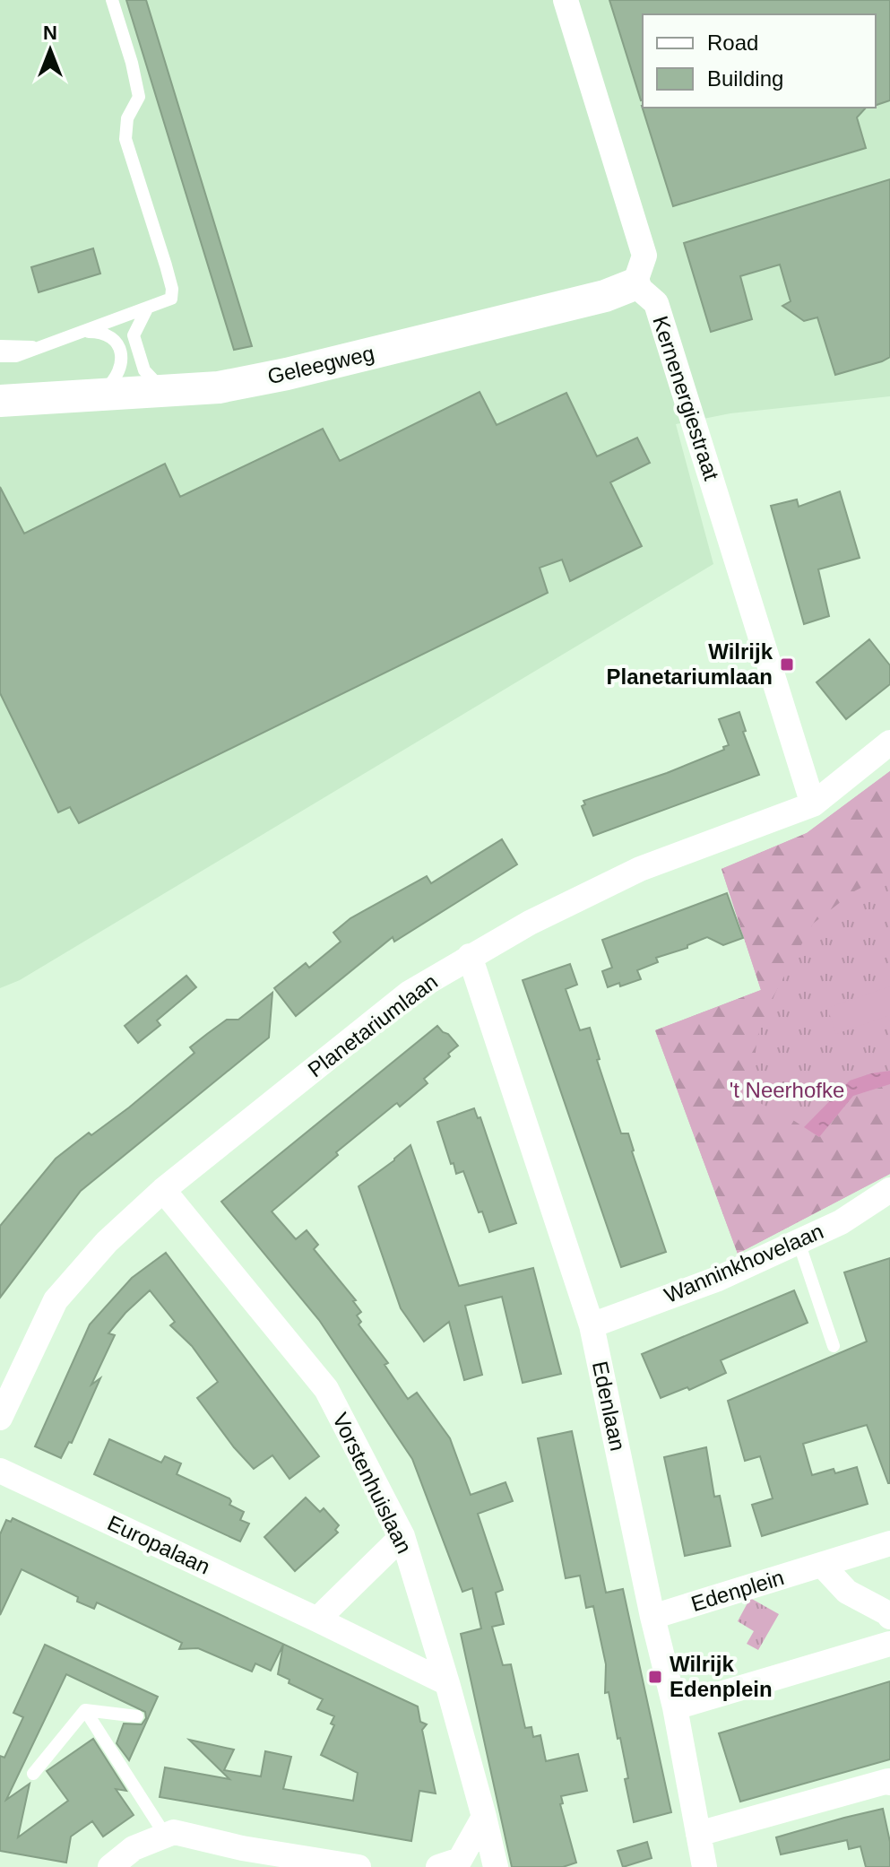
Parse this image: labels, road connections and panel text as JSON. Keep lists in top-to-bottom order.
{
  "streets": {
    "street": [
      "Geleegweg",
      "Kernenergiestraat",
      "Planetariumlaan",
      "Wanninkhovelaan",
      "Edenlaan",
      "Vorstenhuislaan",
      "Europalaan",
      "Edenplein"
    ]
  },
  "crossings": [
    ["Geleegweg", "Kernenergiestraat"],
    ["Kernenergiestraat", "Planetariumlaan"],
    ["Planetariumlaan", "Edenlaan"],
    ["Planetariumlaan", "Vorstenhuislaan"],
    ["Wanninkhovelaan", "Edenlaan"],
    ["Edenlaan", "Edenplein"],
    ["Vorstenhuislaan", "Europalaan"]
  ],
  "parks": ["'t Neerhofke"],
  "places": {
    "transit": ["Wilrijk Planetariumlaan", "Wilrijk Edenplein"]
  },
  "legend": ["Road", "Building"],
  "north": "top"
}
